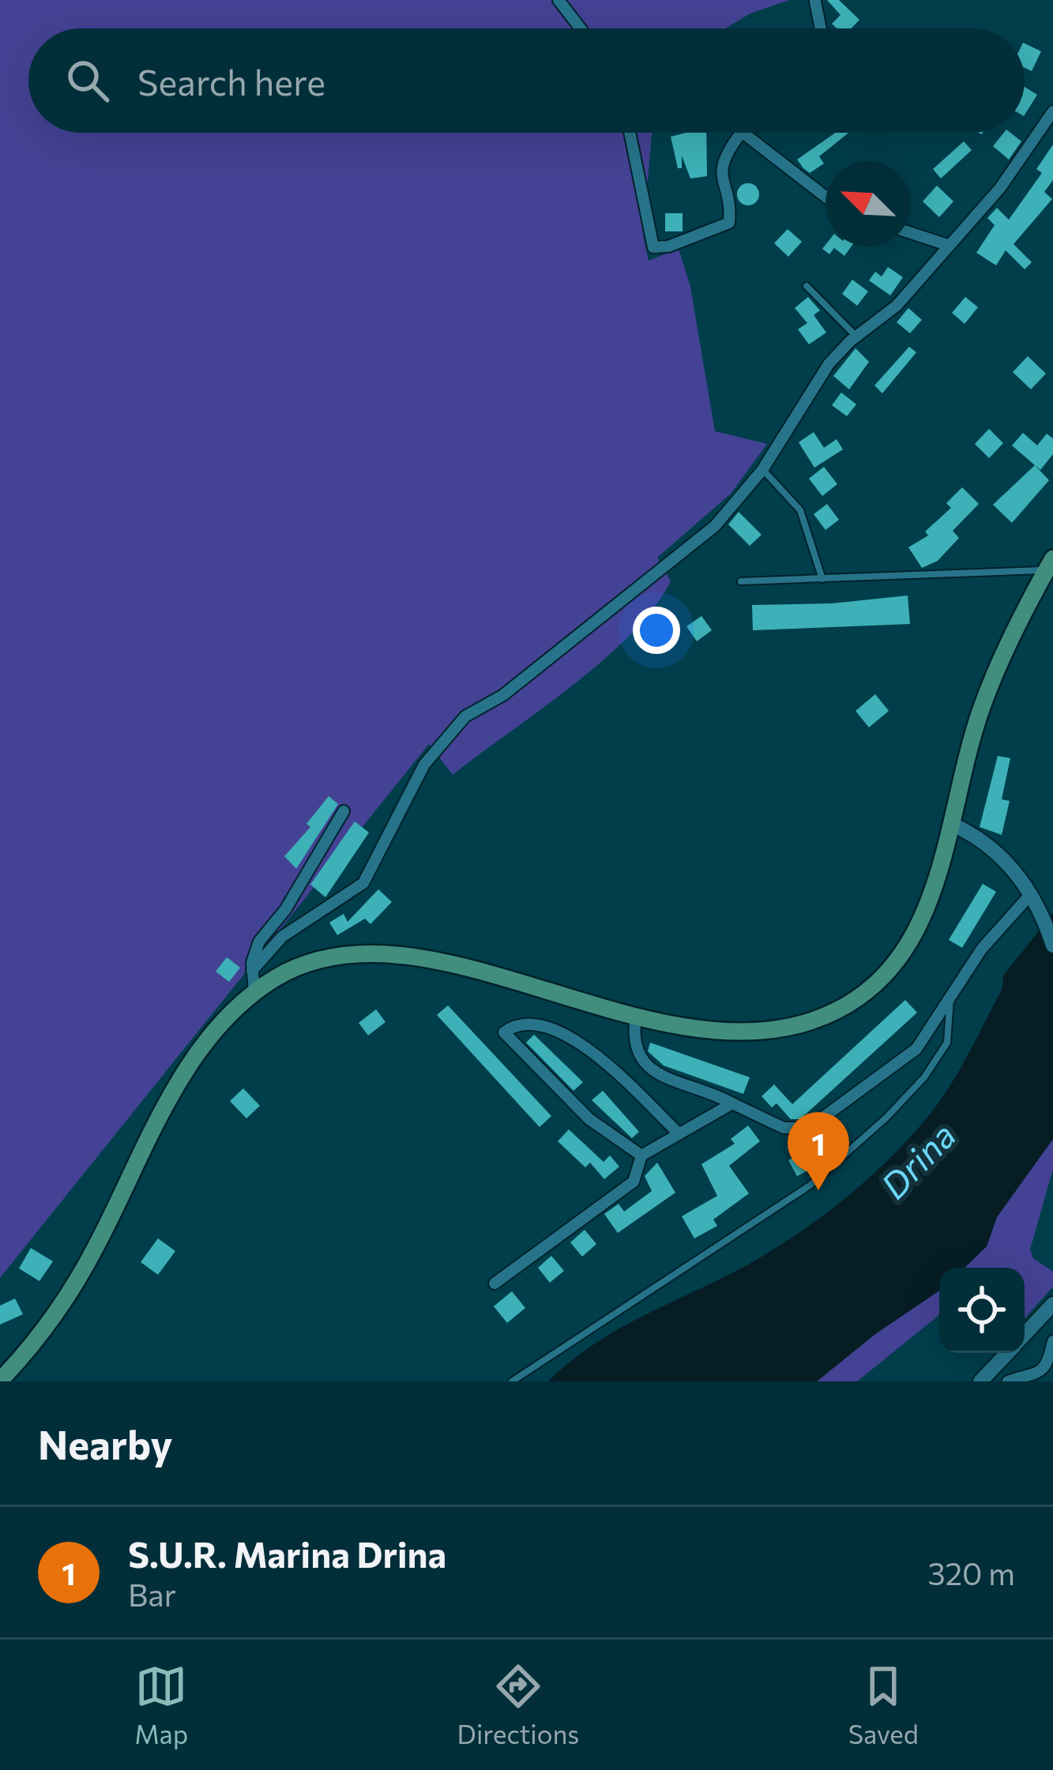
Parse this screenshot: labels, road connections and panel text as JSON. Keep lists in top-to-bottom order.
{
  "water": ["Drina"],
  "north": "top left",
  "page": {
    "search": "Search here",
    "pins": "1",
    "heading": "Nearby",
    "list": [
      {
        "mark": "1",
        "name": "S.U.R. Marina Drina",
        "note": "Bar",
        "value": "320 m"
      }
    ],
    "nav": ["Map", "Directions", "Saved"]
  }
}
